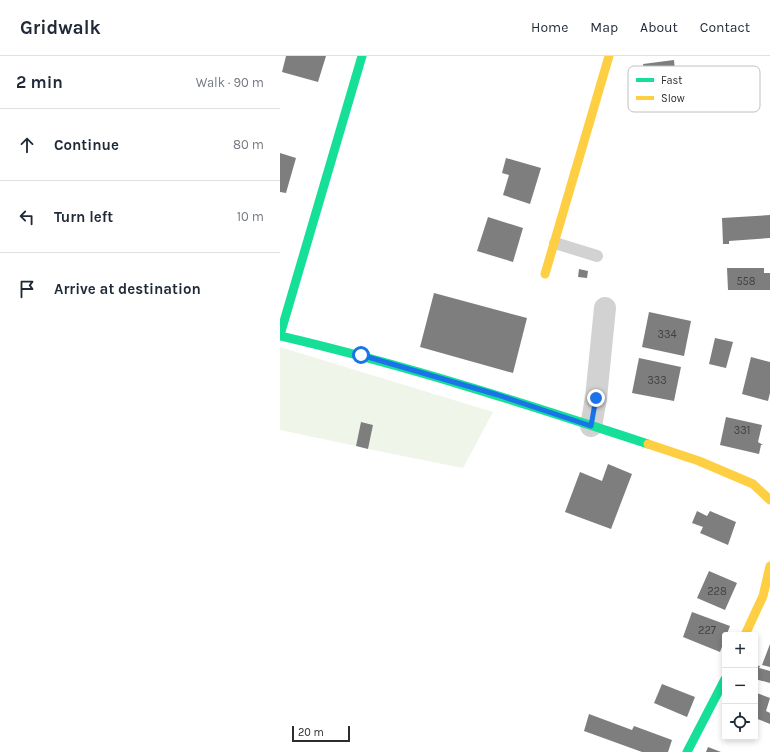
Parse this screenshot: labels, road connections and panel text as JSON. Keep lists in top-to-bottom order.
{
  "house_numbers": [
    "558",
    "334",
    "333",
    "331",
    "228",
    "227"
  ],
  "legend": ["Fast", "Slow"],
  "scale_bar": "20 m",
  "page": {
    "header": "Gridwalk",
    "nav": [
      "Home",
      "Map",
      "About",
      "Contact"
    ],
    "heading": ["2 min", "Walk · 90 m"],
    "list": [
      ["Continue", "80 m"],
      ["Turn left", "10 m"],
      "Arrive at destination"
    ],
    "map_buttons": ["+", "−"],
    "scale": "20 m"
  }
}
